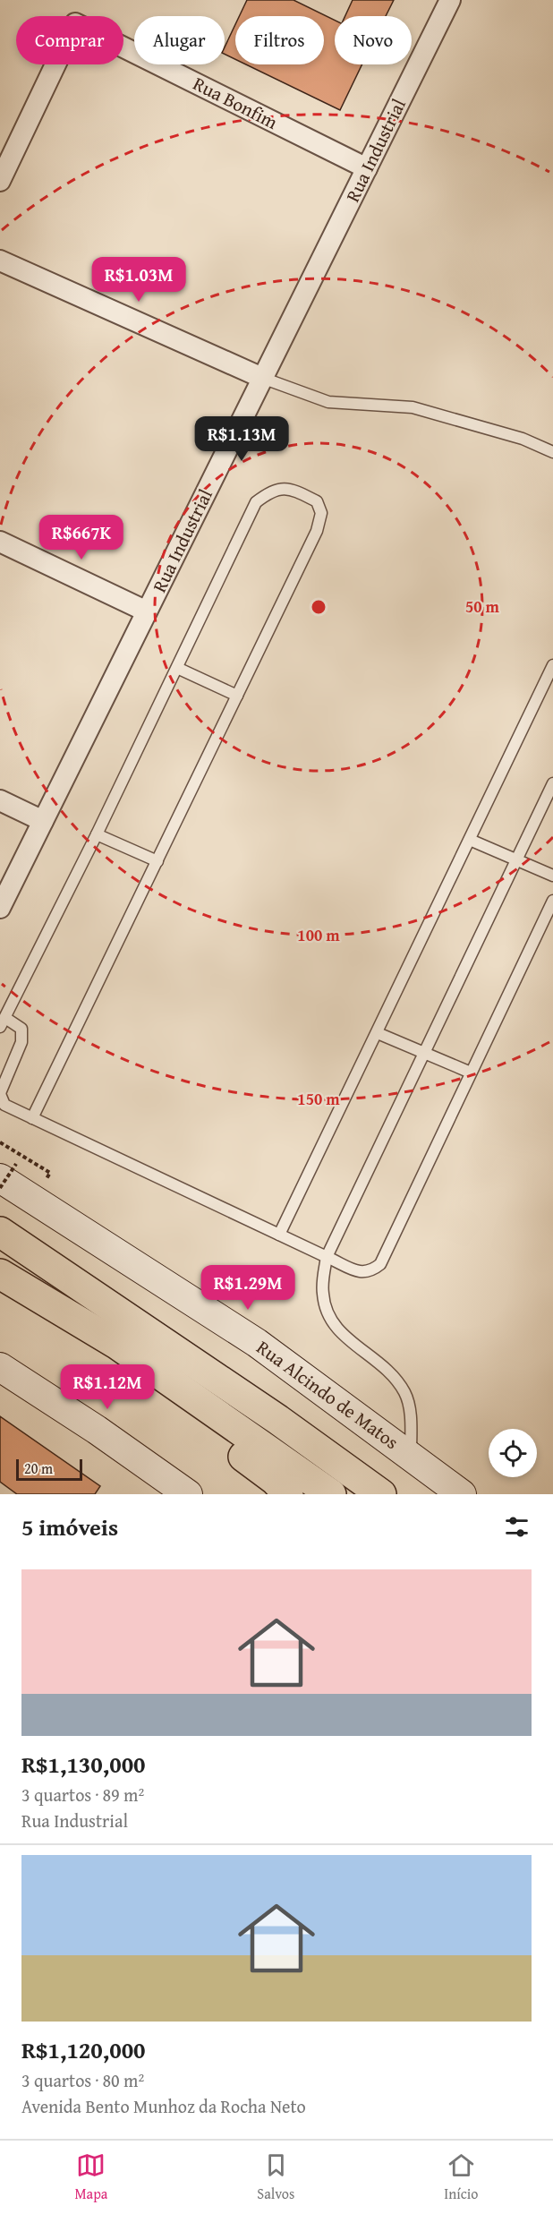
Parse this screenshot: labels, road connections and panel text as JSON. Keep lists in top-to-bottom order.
{
  "streets": {
    "main road": ["Rua Alcindo de Matos"],
    "street": ["Rua Bonfim", "Rua Industrial"]
  },
  "crossings": [
    ["Rua Bonfim", "Rua Industrial"]
  ],
  "scale_bar": "20 m",
  "page": {
    "chip": [
      "Comprar",
      "Alugar",
      "Filtros",
      "Novo"
    ],
    "price": [
      "R$1.03M",
      "R$1.13M",
      "R$667K",
      "R$1.29M",
      "R$1.12M"
    ],
    "scale": "20 m",
    "heading": "5 imóveis",
    "list": [
      {
        "name": "R$1,130,000",
        "note": "3 quartos · 89 m² · Rua Industrial"
      },
      {
        "name": "R$1,120,000",
        "note": "3 quartos · 80 m² · Avenida Bento Munhoz da Rocha Neto"
      }
    ],
    "tabs": ["Mapa", "Salvos", "Início"]
  },
  "rings": ["50 m", "100 m", "150 m"]
}
